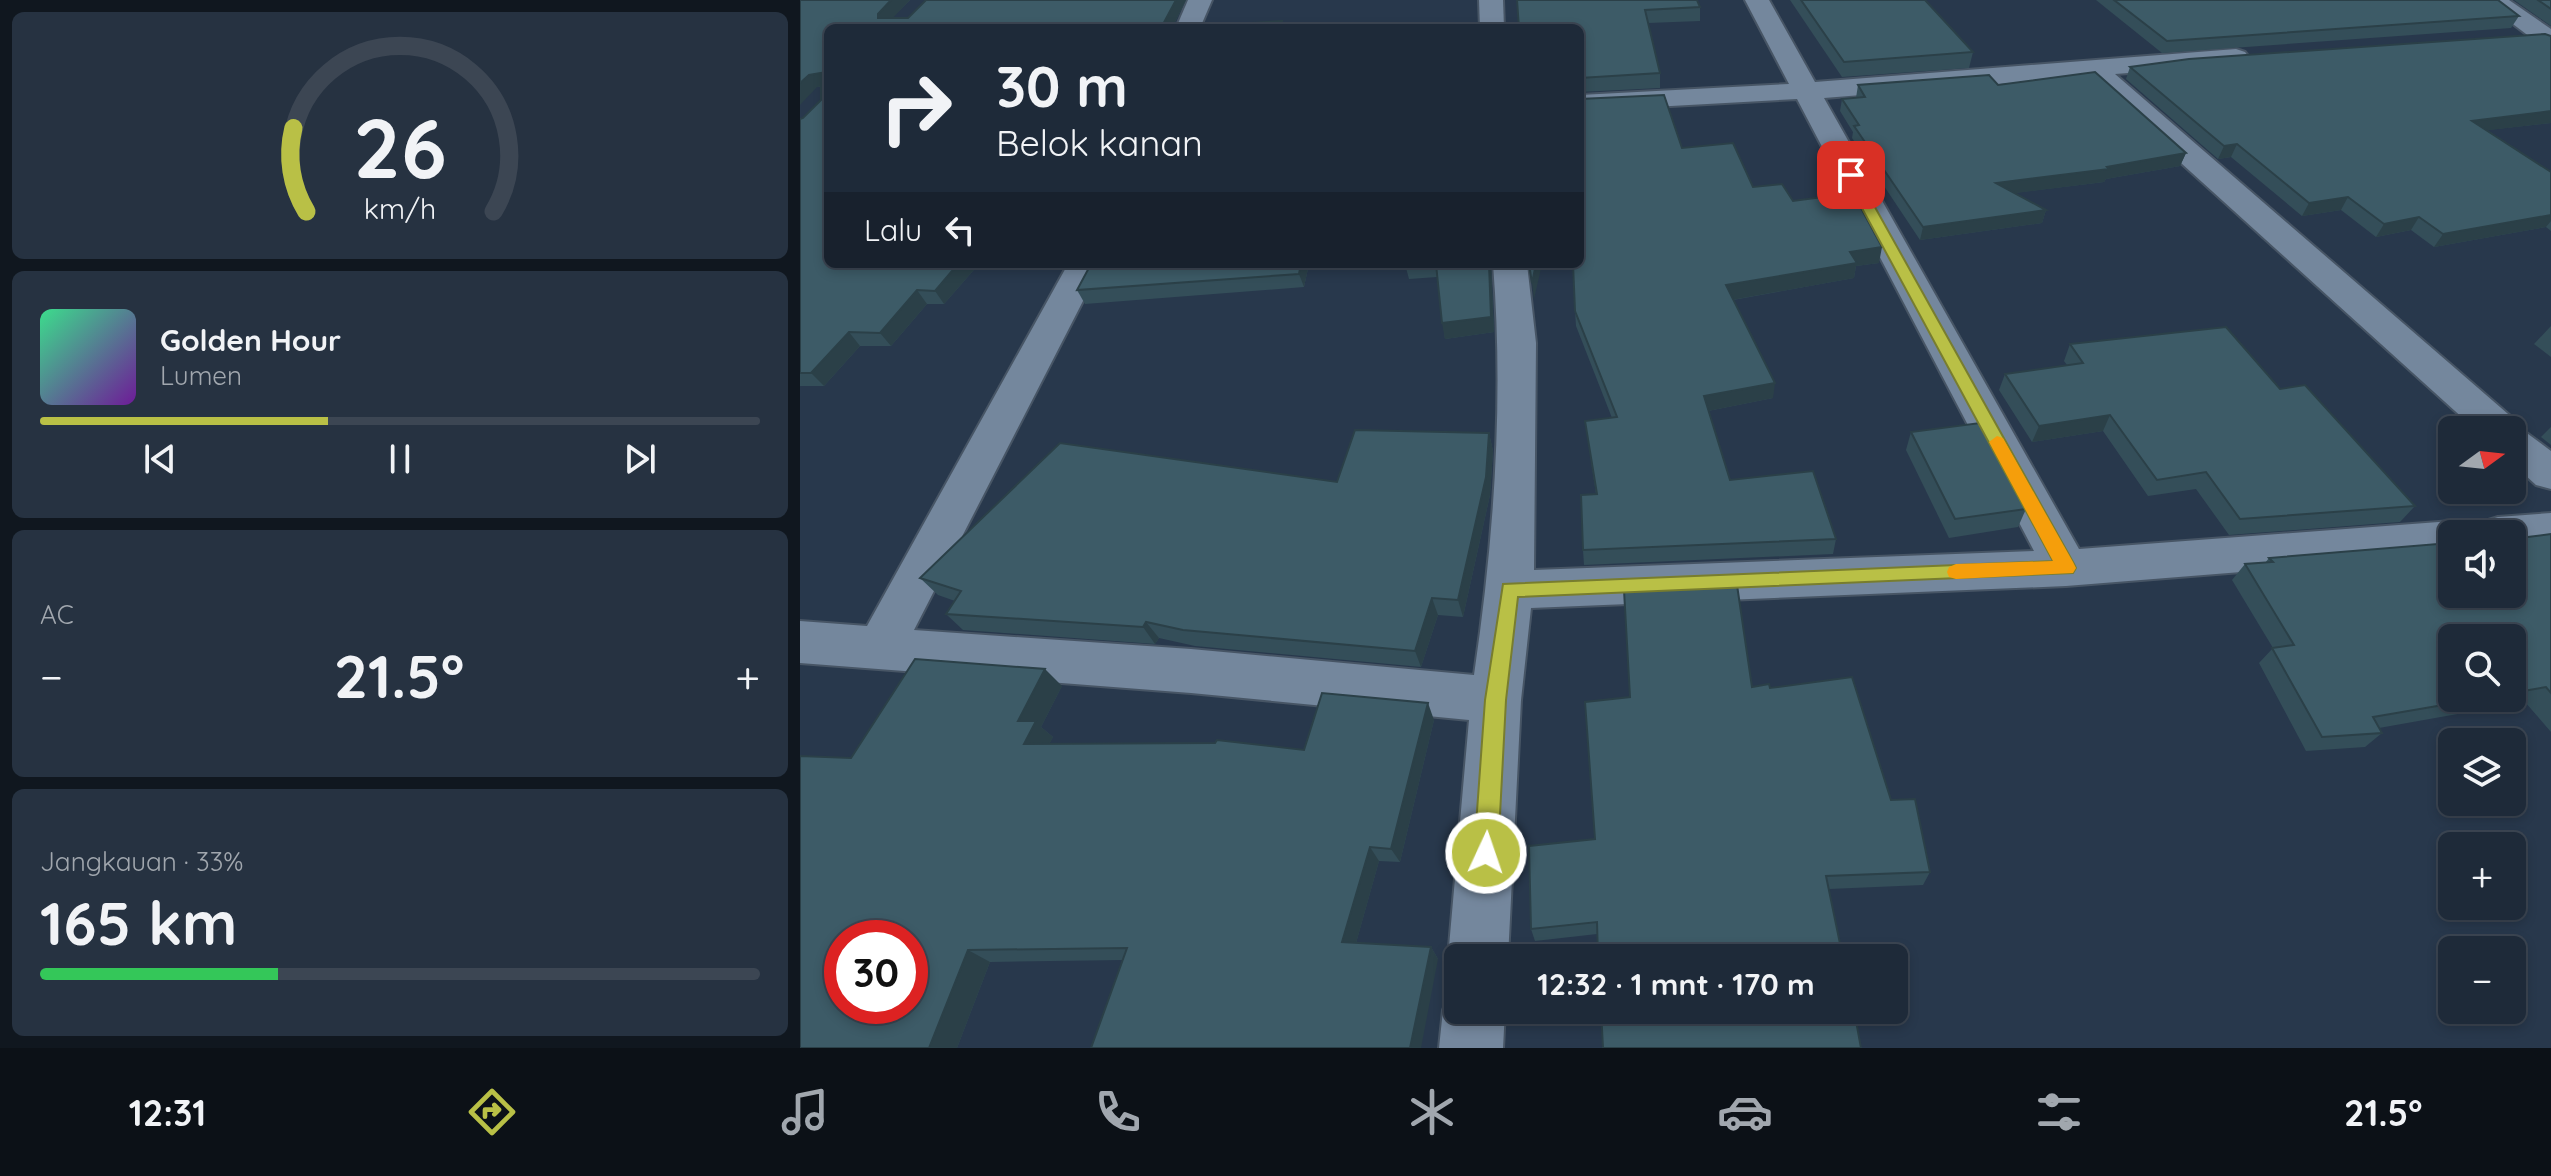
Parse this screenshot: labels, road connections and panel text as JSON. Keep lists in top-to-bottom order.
{
  "north": "right",
  "page": {
    "turn": ["30 m", "Belok kanan"],
    "then": "Lalu",
    "song": ["Golden Hour", "Lumen"],
    "map_buttons": ["+", "−"],
    "tile": [
      "AC",
      ["Jangkauan · 33%", "165 km"]
    ],
    "heat": ["−", "21.5°", "+"],
    "limit": "30",
    "trip": "12:32 · 1 mnt · 170 m",
    "tabs": ["12:31", "21.5°"],
    "gauge": ["26", "km/h"]
  }
}
